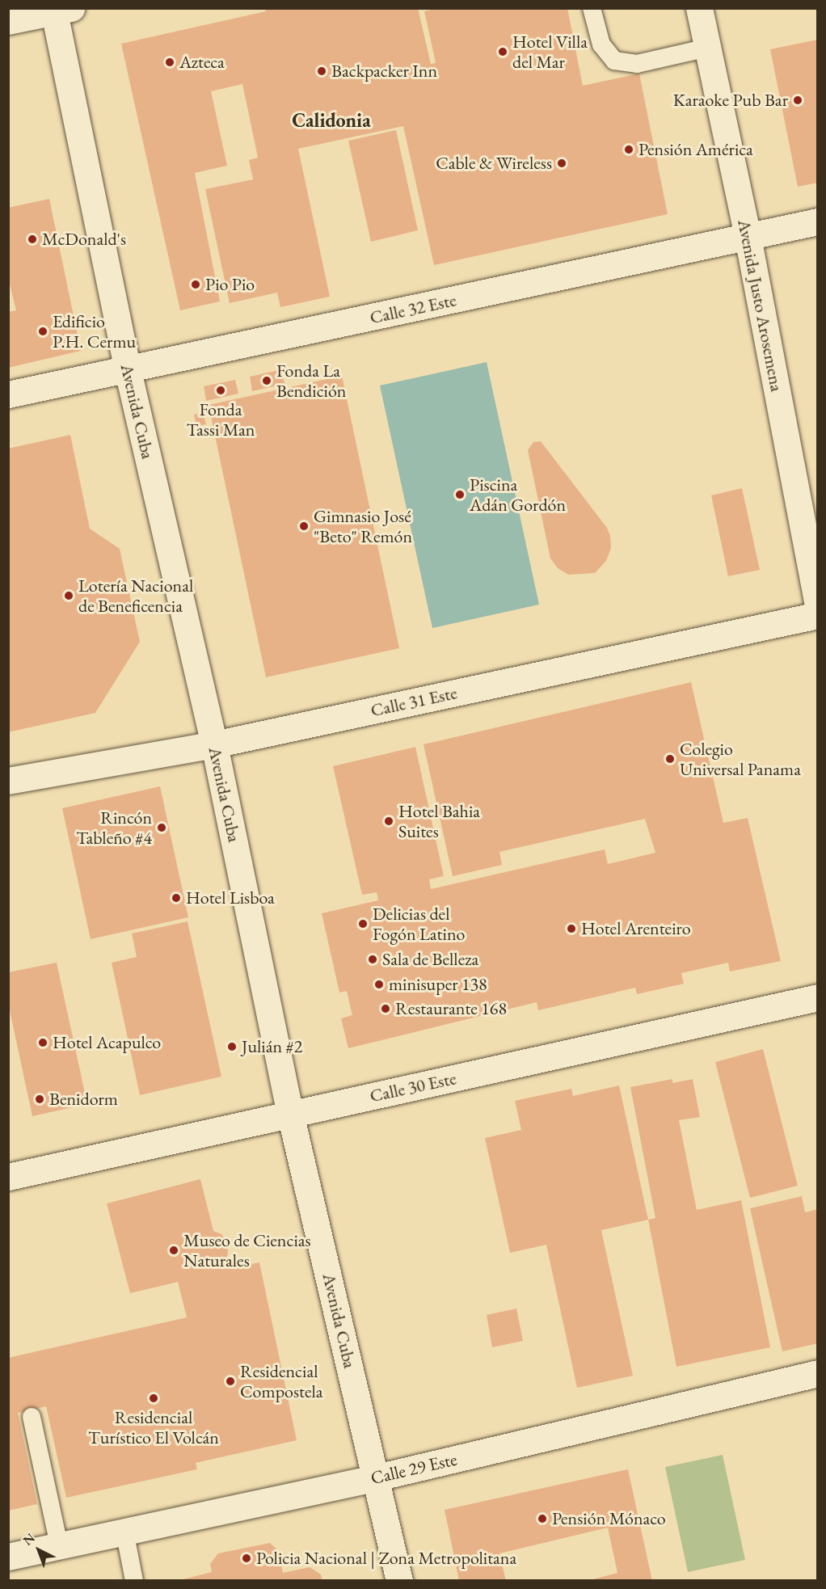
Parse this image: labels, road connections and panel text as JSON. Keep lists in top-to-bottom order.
{
  "streets": {
    "street": [
      "Avenida Justo Arosemena",
      "Calle 32 Este",
      "Avenida Cuba",
      "Calle 31 Este",
      "Calle 30 Este",
      "Calle 29 Este"
    ]
  },
  "crossings": [
    ["Avenida Justo Arosemena", "Calle 32 Este"],
    ["Calle 32 Este", "Avenida Cuba"],
    ["Avenida Cuba", "Calle 31 Este"],
    ["Avenida Cuba", "Calle 30 Este"],
    ["Avenida Cuba", "Calle 29 Este"]
  ],
  "districts": ["Calidonia"],
  "places": [
    "Hotel Villa del Mar",
    "Azteca",
    "Backpacker Inn",
    "Karaoke Pub Bar",
    "Pensión América",
    "Cable & Wireless",
    "McDonald's",
    "Pio Pio",
    "Edificio P.H. Cermu",
    "Fonda La Bendición",
    "Fonda Tassi Man",
    "Piscina Adán Gordón",
    "Gimnasio José \"Beto\" Remón",
    "Lotería Nacional de Beneficencia",
    "Colegio Universal Panama",
    "Hotel Bahia Suites",
    "Rincón Tableño #4",
    "Hotel Lisboa",
    "Delicias del Fogón Latino",
    "Hotel Arenteiro",
    "Sala de Belleza",
    "minisuper 138",
    "Restaurante 168",
    "Hotel Acapulco",
    "Julián #2",
    "Benidorm",
    "Museo de Ciencias Naturales",
    "Residencial Compostela",
    "Residencial Turístico El Volcán",
    "Pensión Mónaco",
    "Policia Nacional | Zona Metropolitana"
  ],
  "north": "top left"
}
